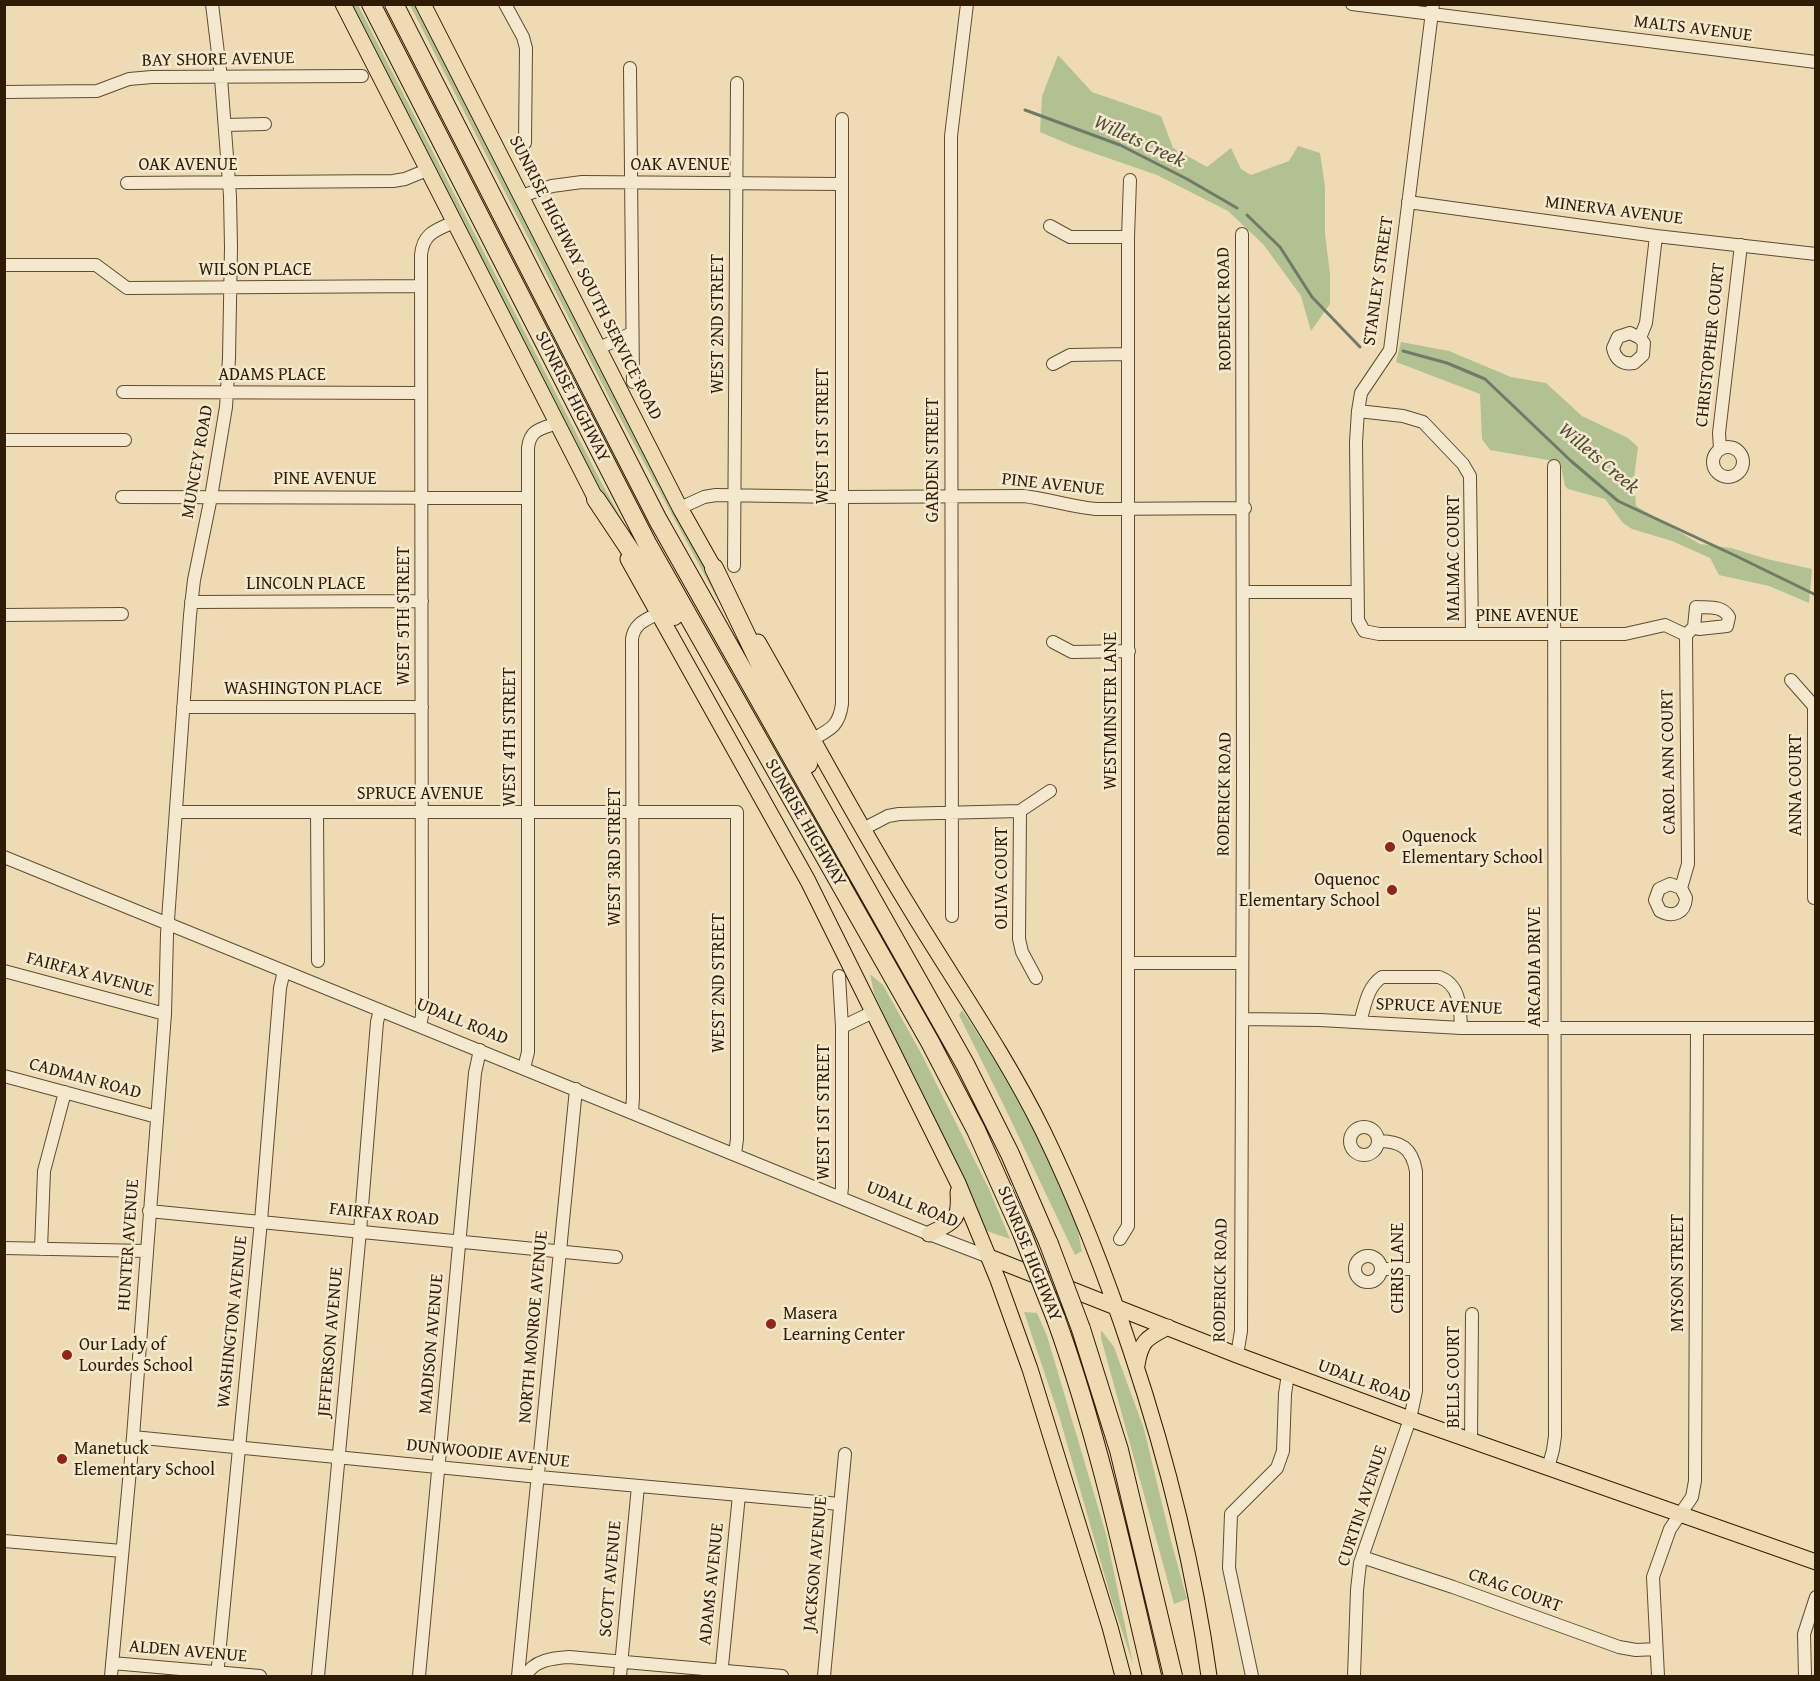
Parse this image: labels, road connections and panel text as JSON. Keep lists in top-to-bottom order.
{
  "streets": {
    "highway": ["SUNRISE HIGHWAY"],
    "main road": ["SUNRISE HIGHWAY SOUTH SERVICE ROAD", "UDALL ROAD"],
    "street": [
      "MALTS AVENUE",
      "BAY SHORE AVENUE",
      "OAK AVENUE",
      "MINERVA AVENUE",
      "WILSON PLACE",
      "STANLEY STREET",
      "RODERICK ROAD",
      "WEST 2ND STREET",
      "CHRISTOPHER COURT",
      "ADAMS PLACE",
      "WEST 1ST STREET",
      "GARDEN STREET",
      "MUNCEY ROAD",
      "PINE AVENUE",
      "MALMAC COURT",
      "LINCOLN PLACE",
      "WEST 5TH STREET",
      "WASHINGTON PLACE",
      "WESTMINSTER LANE",
      "WEST 4TH STREET",
      "CAROL ANN COURT",
      "ANNA COURT",
      "SPRUCE AVENUE",
      "WEST 3RD STREET",
      "OLIVA COURT",
      "ARCADIA DRIVE",
      "FAIRFAX AVENUE",
      "CADMAN ROAD",
      "FAIRFAX ROAD",
      "HUNTER AVENUE",
      "CHRIS LANE",
      "MYSON STREET",
      "WASHINGTON AVENUE",
      "NORTH MONROE AVENUE",
      "JEFFERSON AVENUE",
      "MADISON AVENUE",
      "BELLS COURT",
      "DUNWOODIE AVENUE",
      "CURTIN AVENUE",
      "JACKSON AVENUE",
      "SCOTT AVENUE",
      "ADAMS AVENUE",
      "CRAG COURT",
      "ALDEN AVENUE"
    ]
  },
  "crossings": [
    ["MALTS AVENUE", "STANLEY STREET"],
    ["BAY SHORE AVENUE", "MUNCEY ROAD"],
    ["OAK AVENUE", "SUNRISE HIGHWAY SOUTH SERVICE ROAD"],
    ["OAK AVENUE", "WEST 2ND STREET"],
    ["OAK AVENUE", "SUNRISE HIGHWAY"],
    ["OAK AVENUE", "WEST 1ST STREET"],
    ["OAK AVENUE", "MUNCEY ROAD"],
    ["MINERVA AVENUE", "STANLEY STREET"],
    ["MINERVA AVENUE", "CHRISTOPHER COURT"],
    ["WILSON PLACE", "MUNCEY ROAD"],
    ["WILSON PLACE", "WEST 5TH STREET"],
    ["SUNRISE HIGHWAY SOUTH SERVICE ROAD", "PINE AVENUE"],
    ["STANLEY STREET", "PINE AVENUE"],
    ["STANLEY STREET", "MALMAC COURT"],
    ["RODERICK ROAD", "PINE AVENUE"],
    ["RODERICK ROAD", "SPRUCE AVENUE"],
    ["RODERICK ROAD", "UDALL ROAD"],
    ["WEST 2ND STREET", "PINE AVENUE"],
    ["WEST 2ND STREET", "SPRUCE AVENUE"],
    ["WEST 2ND STREET", "UDALL ROAD"],
    ["ADAMS PLACE", "MUNCEY ROAD"],
    ["ADAMS PLACE", "WEST 5TH STREET"],
    ["SUNRISE HIGHWAY", "WEST 1ST STREET"],
    ["SUNRISE HIGHWAY", "WEST 5TH STREET"],
    ["SUNRISE HIGHWAY", "WEST 4TH STREET"],
    ["SUNRISE HIGHWAY", "WEST 3RD STREET"],
    ["SUNRISE HIGHWAY", "UDALL ROAD"],
    ["WEST 1ST STREET", "PINE AVENUE"],
    ["WEST 1ST STREET", "UDALL ROAD"],
    ["GARDEN STREET", "PINE AVENUE"],
    ["MUNCEY ROAD", "PINE AVENUE"],
    ["MUNCEY ROAD", "LINCOLN PLACE"],
    ["MUNCEY ROAD", "WASHINGTON PLACE"],
    ["MUNCEY ROAD", "SPRUCE AVENUE"],
    ["MUNCEY ROAD", "UDALL ROAD"],
    ["MUNCEY ROAD", "HUNTER AVENUE"],
    ["PINE AVENUE", "MALMAC COURT"],
    ["PINE AVENUE", "WEST 5TH STREET"],
    ["PINE AVENUE", "WESTMINSTER LANE"],
    ["PINE AVENUE", "WEST 4TH STREET"],
    ["PINE AVENUE", "CAROL ANN COURT"],
    ["PINE AVENUE", "ARCADIA DRIVE"],
    ["LINCOLN PLACE", "WEST 5TH STREET"],
    ["WEST 5TH STREET", "WASHINGTON PLACE"],
    ["WEST 5TH STREET", "SPRUCE AVENUE"],
    ["WEST 5TH STREET", "UDALL ROAD"],
    ["WEST 4TH STREET", "SPRUCE AVENUE"],
    ["WEST 4TH STREET", "UDALL ROAD"],
    ["SPRUCE AVENUE", "WEST 3RD STREET"],
    ["SPRUCE AVENUE", "ARCADIA DRIVE"],
    ["SPRUCE AVENUE", "MYSON STREET"],
    ["WEST 3RD STREET", "UDALL ROAD"],
    ["ARCADIA DRIVE", "UDALL ROAD"],
    ["FAIRFAX AVENUE", "HUNTER AVENUE"],
    ["UDALL ROAD", "HUNTER AVENUE"],
    ["UDALL ROAD", "CHRIS LANE"],
    ["UDALL ROAD", "MYSON STREET"],
    ["UDALL ROAD", "WASHINGTON AVENUE"],
    ["UDALL ROAD", "NORTH MONROE AVENUE"],
    ["UDALL ROAD", "JEFFERSON AVENUE"],
    ["UDALL ROAD", "MADISON AVENUE"],
    ["UDALL ROAD", "BELLS COURT"],
    ["UDALL ROAD", "CURTIN AVENUE"],
    ["CADMAN ROAD", "HUNTER AVENUE"],
    ["FAIRFAX ROAD", "HUNTER AVENUE"],
    ["FAIRFAX ROAD", "WASHINGTON AVENUE"],
    ["FAIRFAX ROAD", "NORTH MONROE AVENUE"],
    ["FAIRFAX ROAD", "JEFFERSON AVENUE"],
    ["FAIRFAX ROAD", "MADISON AVENUE"],
    ["HUNTER AVENUE", "DUNWOODIE AVENUE"],
    ["HUNTER AVENUE", "ALDEN AVENUE"],
    ["CHRIS LANE", "CURTIN AVENUE"],
    ["MYSON STREET", "CRAG COURT"],
    ["WASHINGTON AVENUE", "DUNWOODIE AVENUE"],
    ["WASHINGTON AVENUE", "ALDEN AVENUE"],
    ["NORTH MONROE AVENUE", "DUNWOODIE AVENUE"],
    ["JEFFERSON AVENUE", "DUNWOODIE AVENUE"],
    ["MADISON AVENUE", "DUNWOODIE AVENUE"],
    ["DUNWOODIE AVENUE", "JACKSON AVENUE"],
    ["DUNWOODIE AVENUE", "SCOTT AVENUE"],
    ["DUNWOODIE AVENUE", "ADAMS AVENUE"],
    ["CURTIN AVENUE", "CRAG COURT"]
  ],
  "water": ["Willets Creek"],
  "places": [
    "Oquenock Elementary School",
    "Oquenoc Elementary School",
    "Masera Learning Center",
    "Our Lady of Lourdes School",
    "Manetuck Elementary School"
  ]
}
